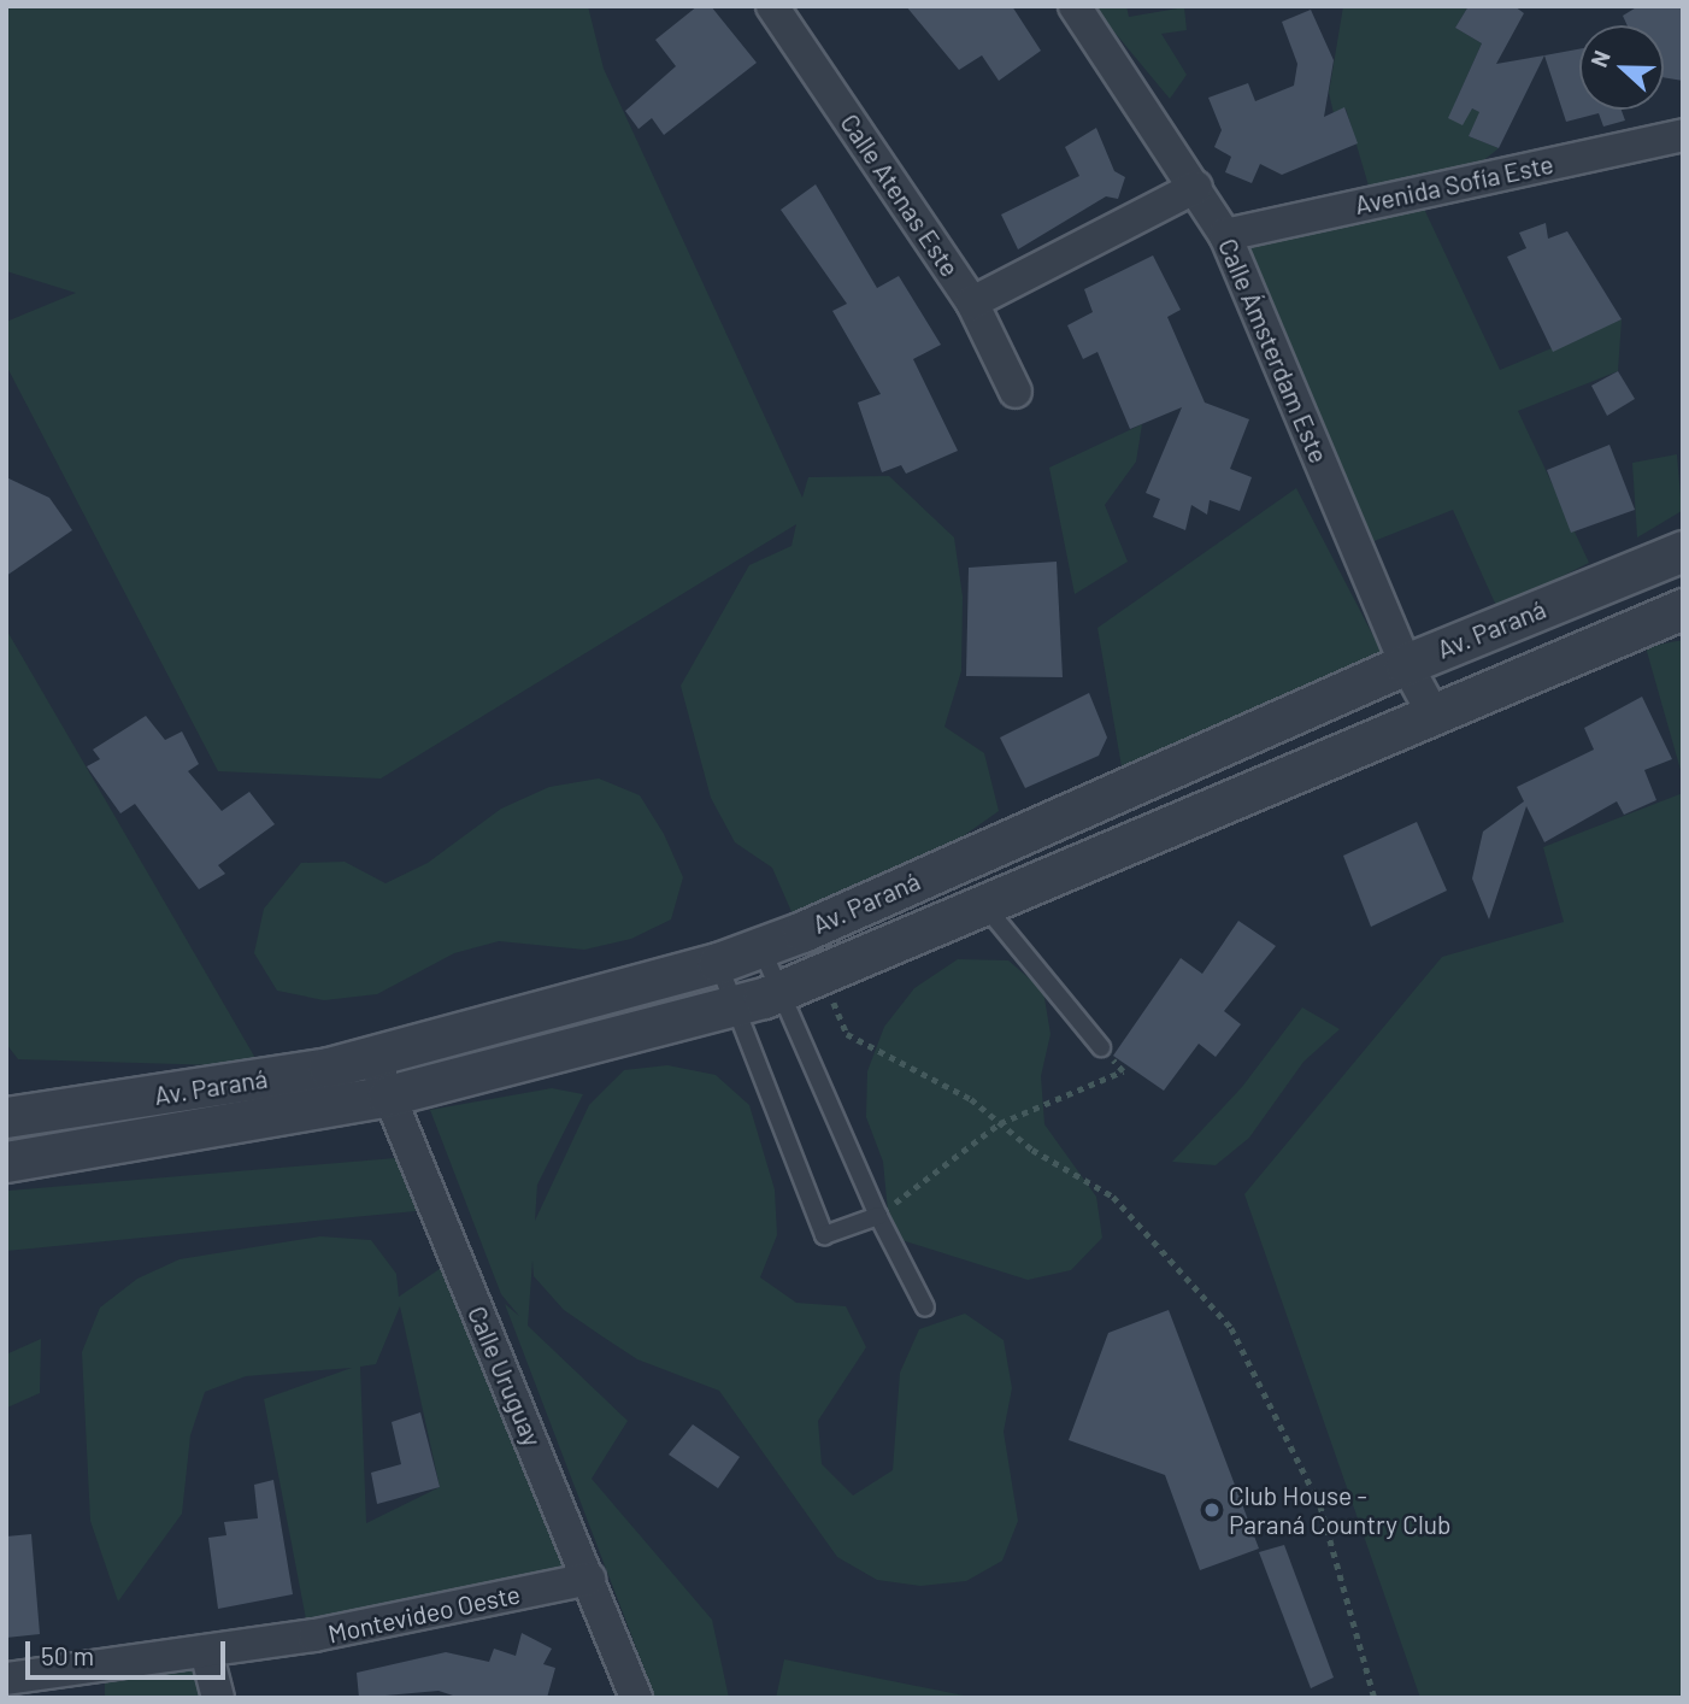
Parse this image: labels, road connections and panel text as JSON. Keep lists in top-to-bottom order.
{
  "streets": {
    "street": [
      "Avenida Sofía Este",
      "Calle Atenas Este",
      "Calle Ámsterdam Este",
      "Av. Paraná",
      "Calle Uruguay",
      "Montevideo Oeste"
    ]
  },
  "crossings": [
    ["Avenida Sofía Este", "Calle Ámsterdam Este"],
    ["Calle Ámsterdam Este", "Av. Paraná"],
    ["Av. Paraná", "Calle Uruguay"],
    ["Calle Uruguay", "Montevideo Oeste"]
  ],
  "places": ["Club House - Paraná Country Club"],
  "scale_bar": "50 m",
  "north": "left"
}
